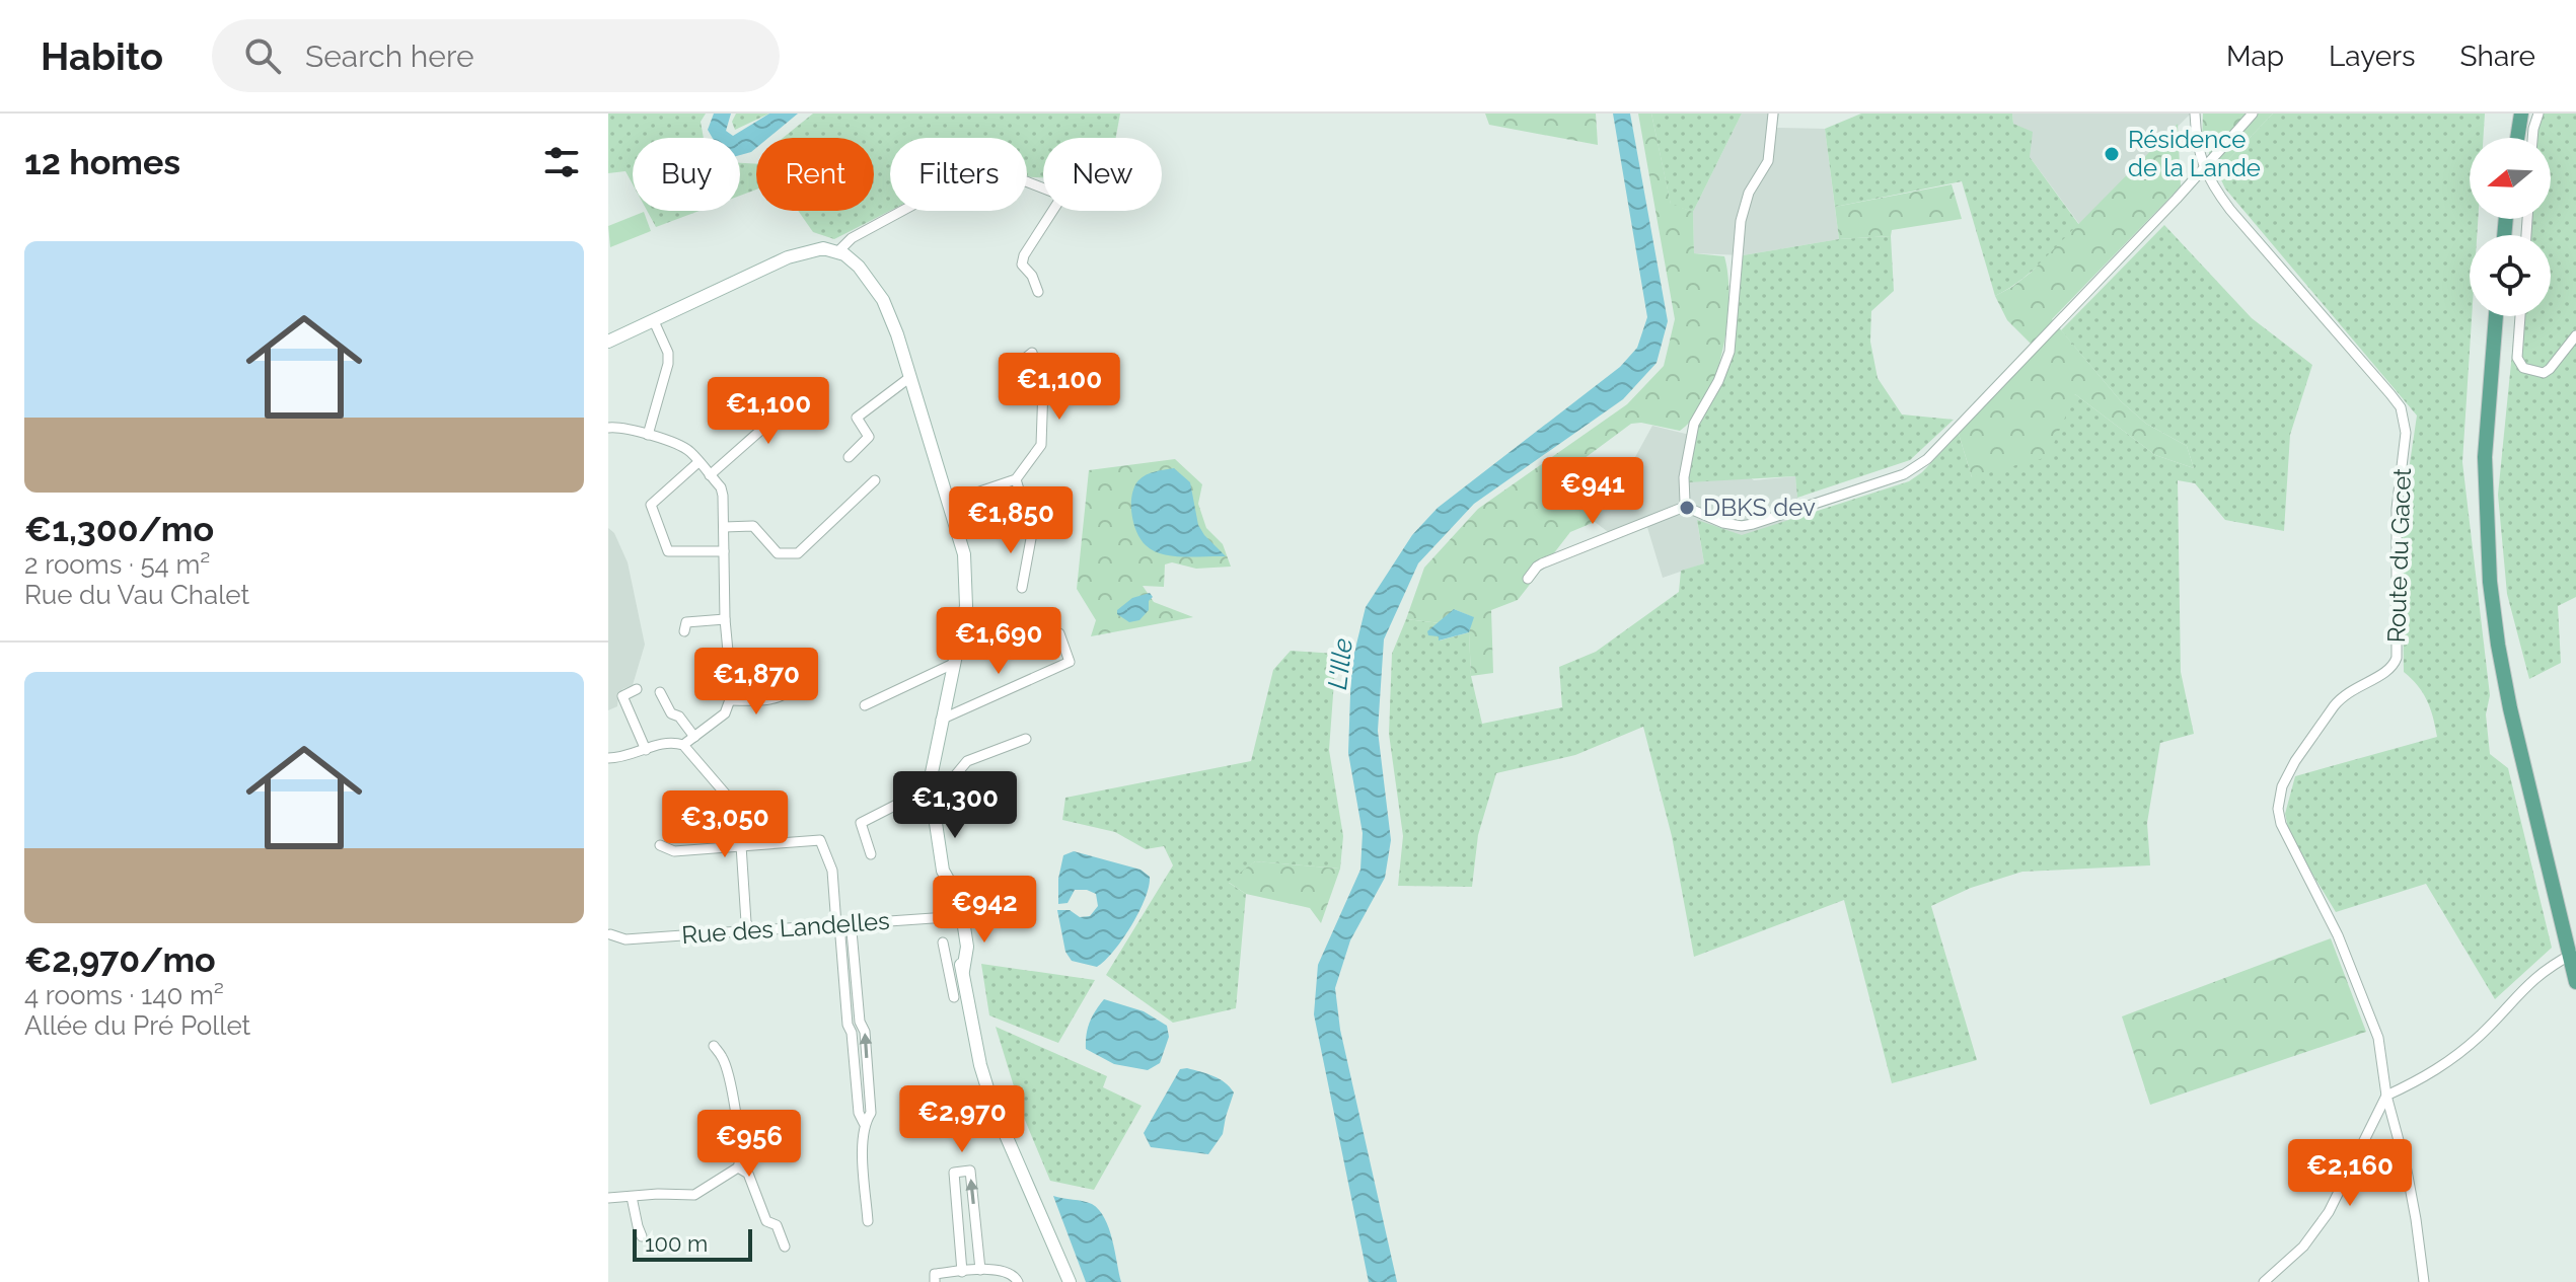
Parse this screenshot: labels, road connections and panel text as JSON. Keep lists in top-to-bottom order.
{
  "streets": {
    "street": ["Route du Gacet", "Rue des Landelles"]
  },
  "water": ["L'Ille"],
  "places": ["Résidence de la Lande", "DBKS dev"],
  "scale_bar": "100 m",
  "north": "left",
  "page": {
    "header": "Habito",
    "search": "Search here",
    "nav": ["Map", "Layers", "Share"],
    "heading": "12 homes",
    "chip": [
      "Buy",
      "Rent",
      "Filters",
      "New"
    ],
    "list": [
      {
        "name": "€1,300/mo",
        "note": "2 rooms · 54 m² · Rue du Vau Chalet"
      },
      {
        "name": "€2,970/mo",
        "note": "4 rooms · 140 m² · Allée du Pré Pollet"
      }
    ],
    "price": [
      "€1,100",
      "€1,100",
      "€941",
      "€1,850",
      "€1,690",
      "€1,870",
      "€1,300",
      "€3,050",
      "€942",
      "€2,970",
      "€956",
      "€2,160"
    ],
    "scale": "100 m"
  }
}
